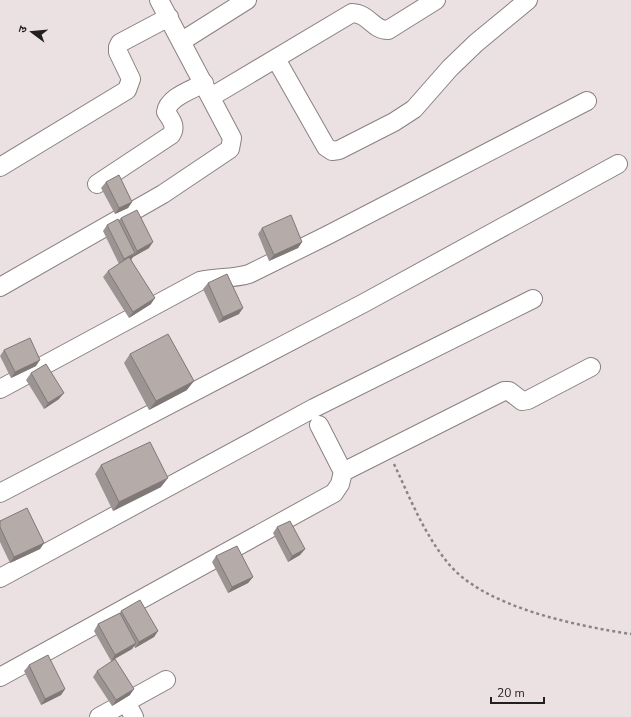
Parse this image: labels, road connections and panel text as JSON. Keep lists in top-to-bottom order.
{
  "scale_bar": "20 m",
  "north": "left"
}
